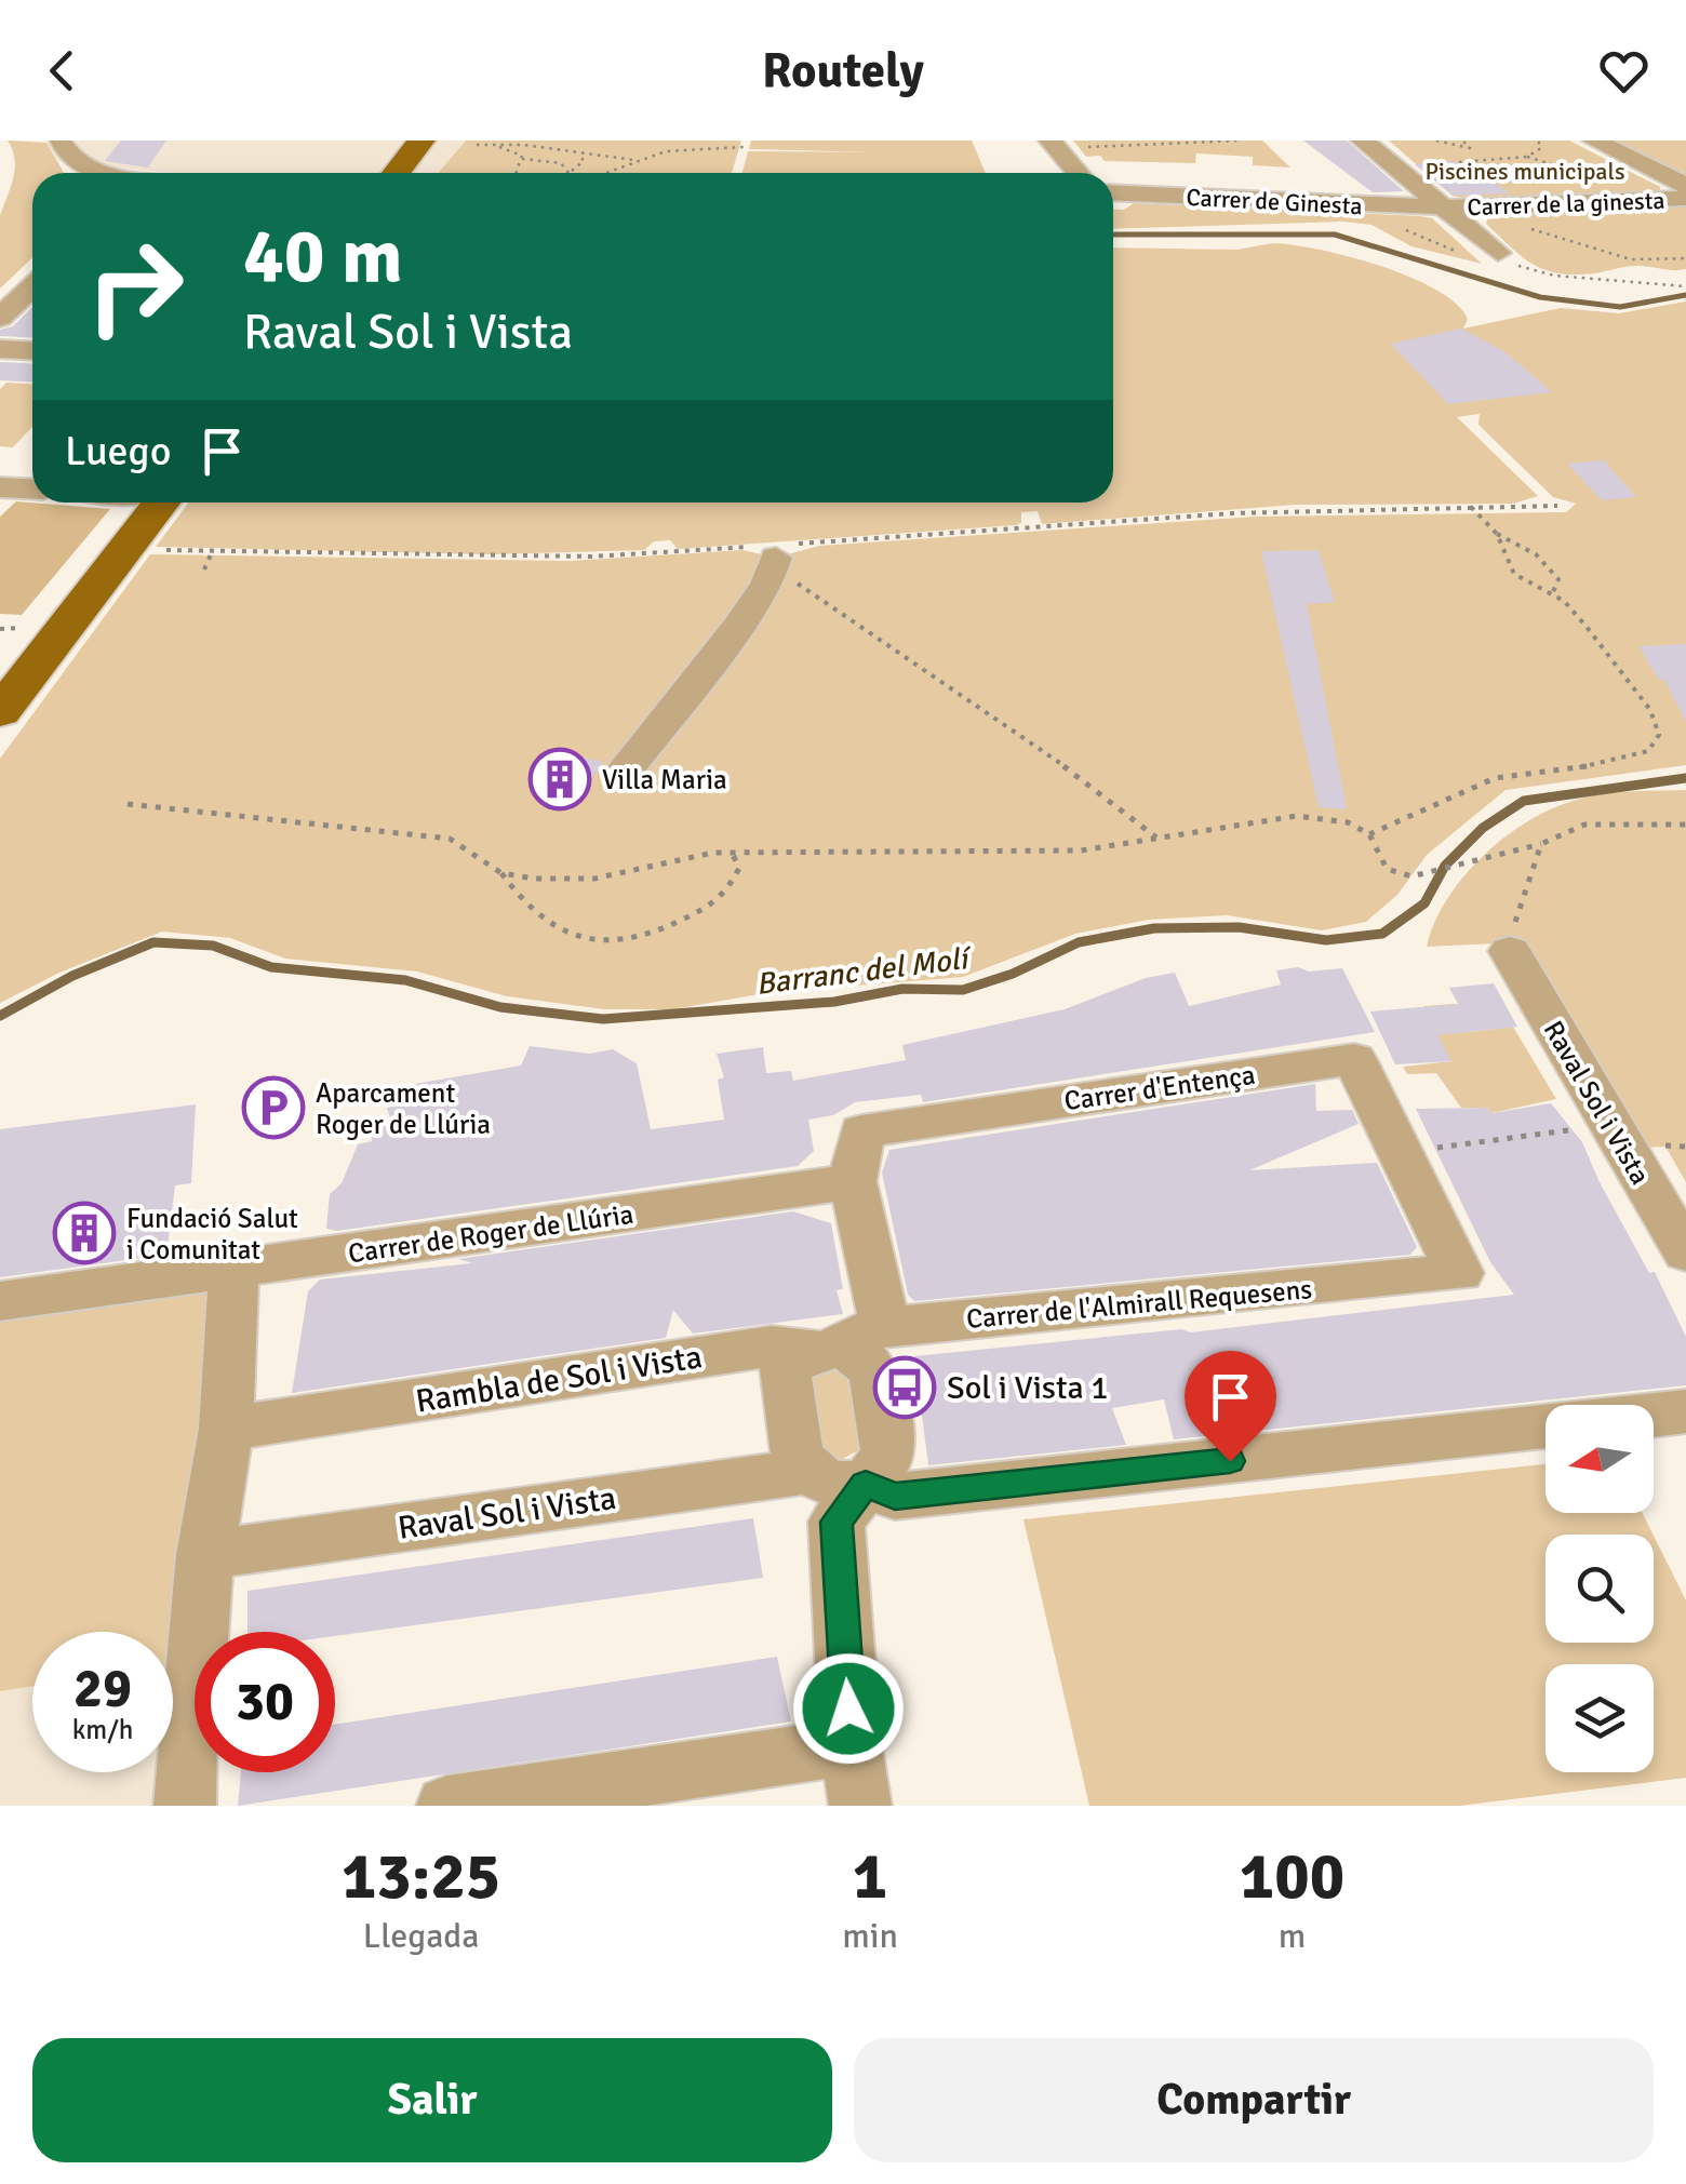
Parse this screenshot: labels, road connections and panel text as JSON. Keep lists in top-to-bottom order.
{
  "streets": {
    "street": [
      "Carrer de Ginesta",
      "Carrer de la ginesta",
      "Carrer d'Entença",
      "Raval Sol i Vista",
      "Carrer de Roger de Llúria",
      "Carrer de l'Almirall Requesens",
      "Rambla de Sol i Vista"
    ]
  },
  "crossings": [
    ["Carrer de Ginesta", "Carrer de la ginesta"],
    ["Carrer d'Entença", "Carrer de Roger de Llúria"],
    ["Carrer d'Entença", "Carrer de l'Almirall Requesens"],
    ["Raval Sol i Vista", "Rambla de Sol i Vista"],
    ["Carrer de l'Almirall Requesens", "Rambla de Sol i Vista"]
  ],
  "water": ["Barranc del Molí"],
  "parks": ["Piscines municipals"],
  "places": {
    "building": ["Villa Maria", "Fundació Salut i Comunitat"],
    "parking": ["Aparcament Roger de Llúria"],
    "bus stop": ["Sol i Vista 1"]
  },
  "north": "left",
  "page": {
    "header": "Routely",
    "turn": ["40 m", "Raval Sol i Vista"],
    "then": "Luego",
    "speed": "29 km/h",
    "limit": "30",
    "eta": [
      "13:25",
      "Llegada",
      "1",
      "min",
      "100",
      "m"
    ],
    "buttons": ["Salir", "Compartir"]
  }
}
